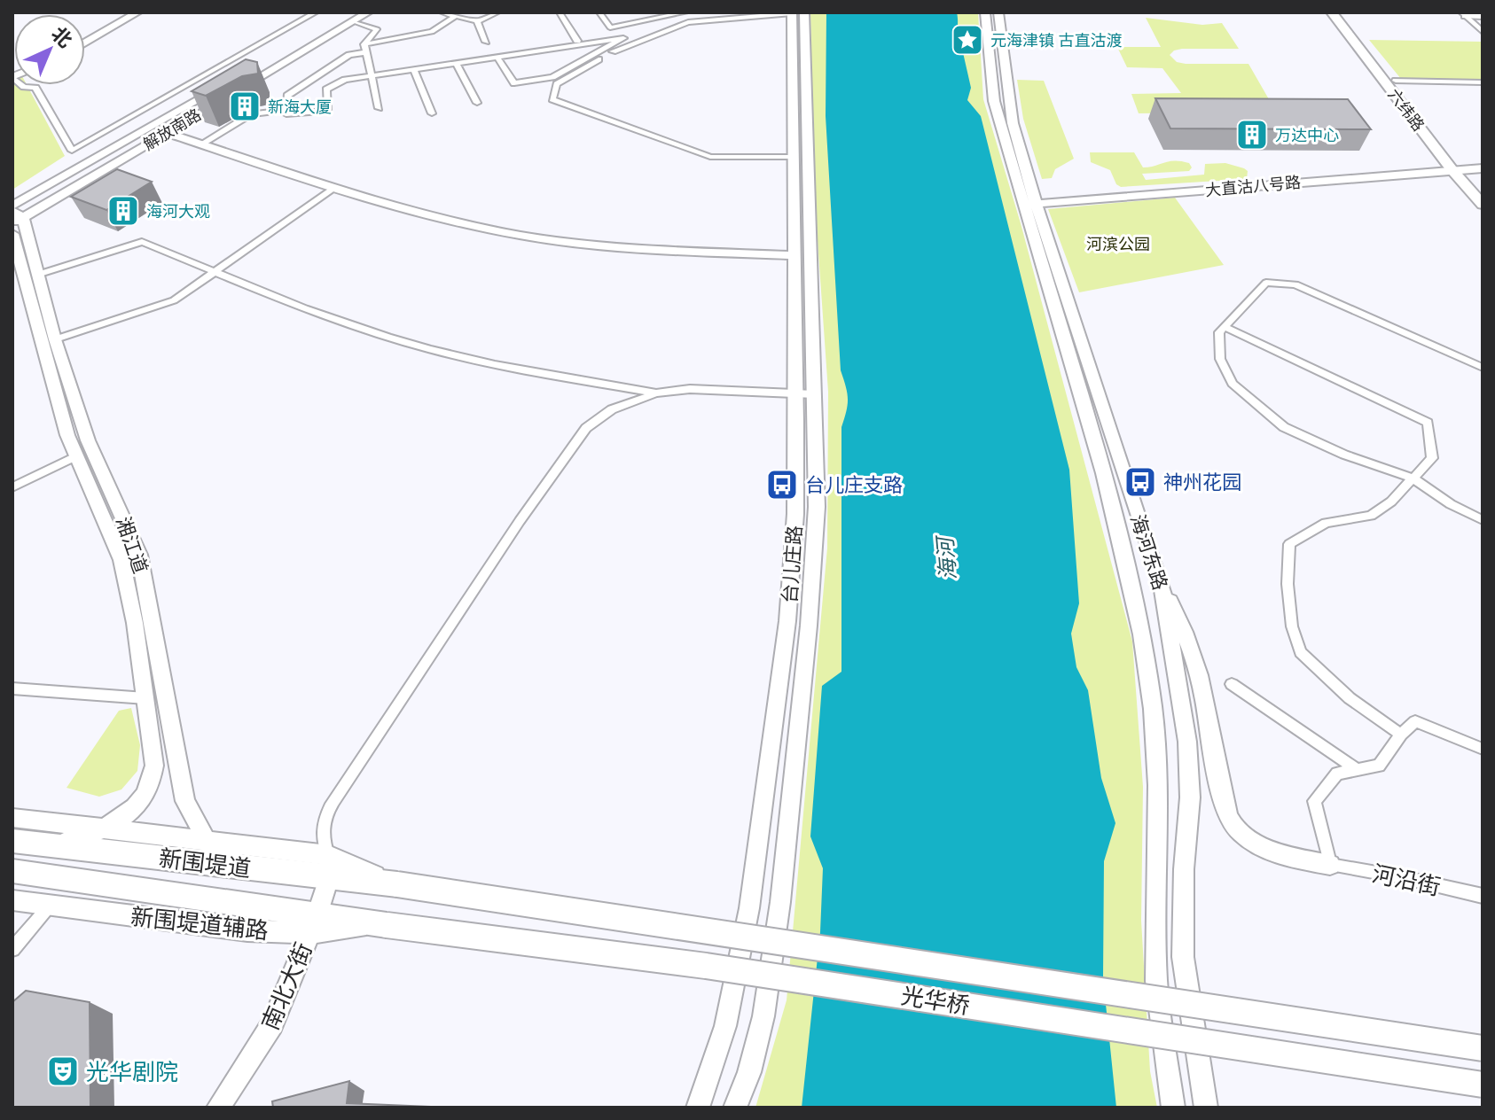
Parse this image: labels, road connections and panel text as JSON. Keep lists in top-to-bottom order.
{
  "streets": {
    "highway": ["新围堤道", "光华桥"],
    "main road": ["六纬路"],
    "street": [
      "解放南路",
      "大直沽八号路",
      "湘江道",
      "海河东路",
      "台儿庄路",
      "河沿街",
      "新围堤道辅路",
      "南北大街"
    ]
  },
  "crossings": [
    ["六纬路", "大直沽八号路"],
    ["解放南路", "湘江道"],
    ["大直沽八号路", "海河东路"],
    ["湘江道", "新围堤道"],
    ["新围堤道", "新围堤道辅路"],
    ["新围堤道", "南北大街"],
    ["新围堤道", "光华桥"],
    ["新围堤道辅路", "南北大街"]
  ],
  "water": ["海河"],
  "parks": ["河滨公园"],
  "places": {
    "place": ["元海津镇 古直沽渡"],
    "building": ["新海大厦", "万达中心", "海河大观"],
    "bus stop": ["神州花园", "台儿庄支路"],
    "theatre": ["光华剧院"]
  },
  "north": "top right"
}
